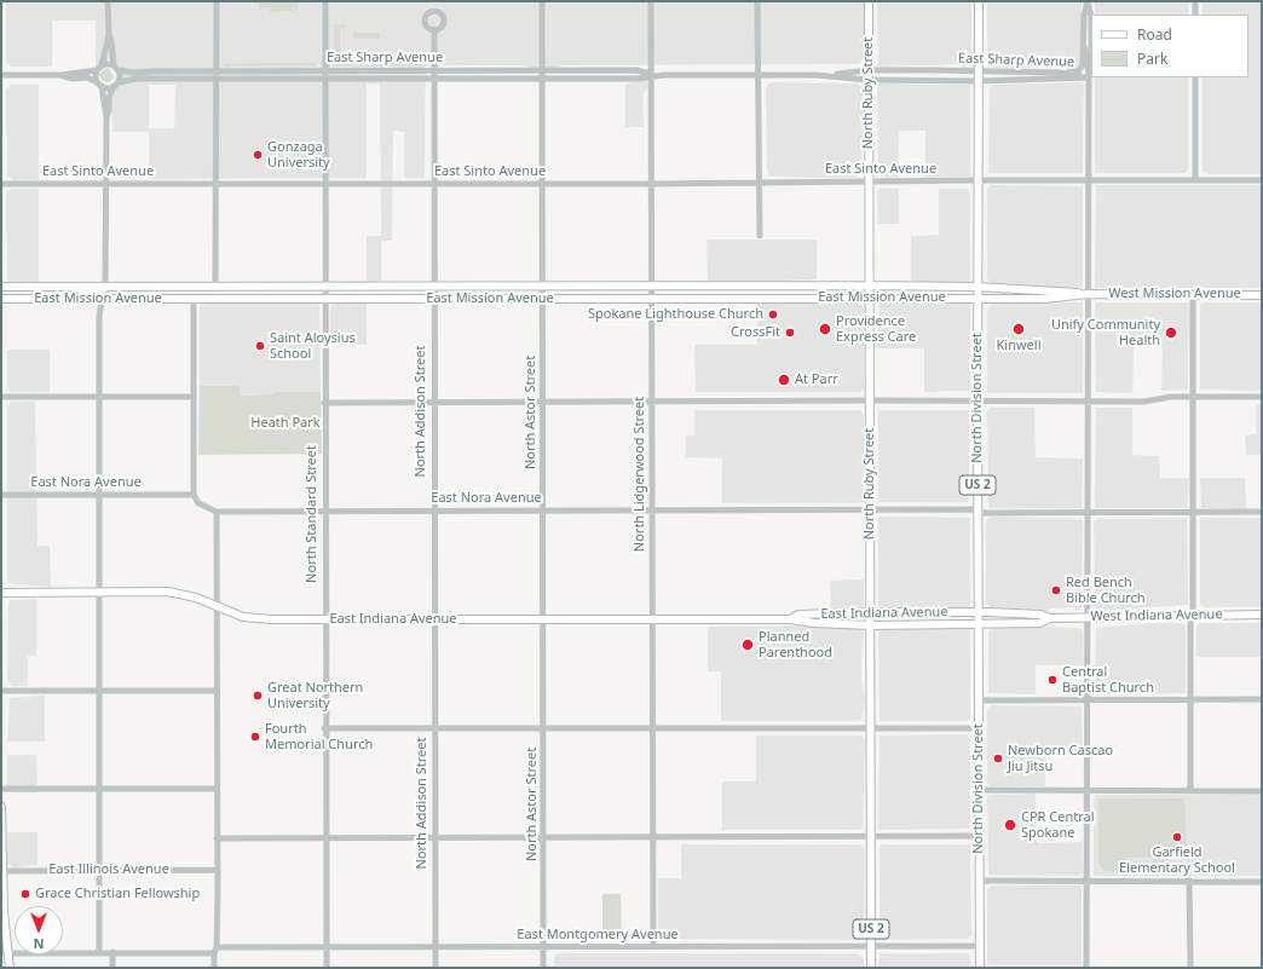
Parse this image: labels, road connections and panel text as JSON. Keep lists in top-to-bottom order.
{
  "streets": {
    "main road": [
      "North Ruby Street",
      "West Mission Avenue",
      "East Mission Avenue",
      "North Division Street",
      "US 2",
      "East Indiana Avenue",
      "West Indiana Avenue"
    ],
    "street": [
      "East Sharp Avenue",
      "East Sinto Avenue",
      "North Addison Street",
      "North Astor Street",
      "North Lidgerwood Street",
      "East Nora Avenue",
      "North Standard Street",
      "East Illinois Avenue",
      "East Montgomery Avenue"
    ]
  },
  "crossings": [
    ["East Sharp Avenue", "North Ruby Street"],
    ["East Sharp Avenue", "North Division Street"],
    ["East Sharp Avenue", "North Addison Street"],
    ["East Sharp Avenue", "North Astor Street"],
    ["East Sharp Avenue", "North Lidgerwood Street"],
    ["East Sharp Avenue", "North Standard Street"],
    ["North Ruby Street", "East Sinto Avenue"],
    ["North Ruby Street", "East Mission Avenue"],
    ["North Ruby Street", "East Nora Avenue"],
    ["North Ruby Street", "East Indiana Avenue"],
    ["North Ruby Street", "East Montgomery Avenue"],
    ["East Sinto Avenue", "North Division Street"],
    ["East Sinto Avenue", "North Addison Street"],
    ["East Sinto Avenue", "North Astor Street"],
    ["East Sinto Avenue", "North Lidgerwood Street"],
    ["East Sinto Avenue", "North Standard Street"],
    ["West Mission Avenue", "East Mission Avenue"],
    ["West Mission Avenue", "North Division Street"],
    ["East Mission Avenue", "North Division Street"],
    ["East Mission Avenue", "North Addison Street"],
    ["East Mission Avenue", "North Astor Street"],
    ["East Mission Avenue", "North Lidgerwood Street"],
    ["East Mission Avenue", "North Standard Street"],
    ["North Division Street", "East Nora Avenue"],
    ["North Division Street", "East Indiana Avenue"],
    ["North Division Street", "West Indiana Avenue"],
    ["North Division Street", "East Montgomery Avenue"],
    ["North Addison Street", "East Nora Avenue"],
    ["North Addison Street", "East Indiana Avenue"],
    ["North Addison Street", "East Montgomery Avenue"],
    ["North Astor Street", "East Nora Avenue"],
    ["North Astor Street", "East Indiana Avenue"],
    ["North Astor Street", "East Montgomery Avenue"],
    ["North Lidgerwood Street", "East Nora Avenue"],
    ["North Lidgerwood Street", "East Indiana Avenue"],
    ["North Lidgerwood Street", "East Montgomery Avenue"],
    ["East Nora Avenue", "North Standard Street"],
    ["North Standard Street", "East Indiana Avenue"],
    ["North Standard Street", "East Montgomery Avenue"],
    ["East Indiana Avenue", "West Indiana Avenue"]
  ],
  "parks": ["Heath Park"],
  "places": [
    "Gonzaga University",
    "Spokane Lighthouse Church",
    "Providence Express Care",
    "Kinwell",
    "CrossFit",
    "Unify Community Health",
    "Saint Aloysius School",
    "At Parr",
    "Red Bench Bible Church",
    "Planned Parenthood",
    "Central Baptist Church",
    "Great Northern University",
    "Fourth Memorial Church",
    "Newborn Cascao Jiu Jitsu",
    "CPR Central Spokane",
    "Garfield Elementary School",
    "Grace Christian Fellowship"
  ],
  "legend": ["Road", "Park"],
  "north": "bottom"
}
